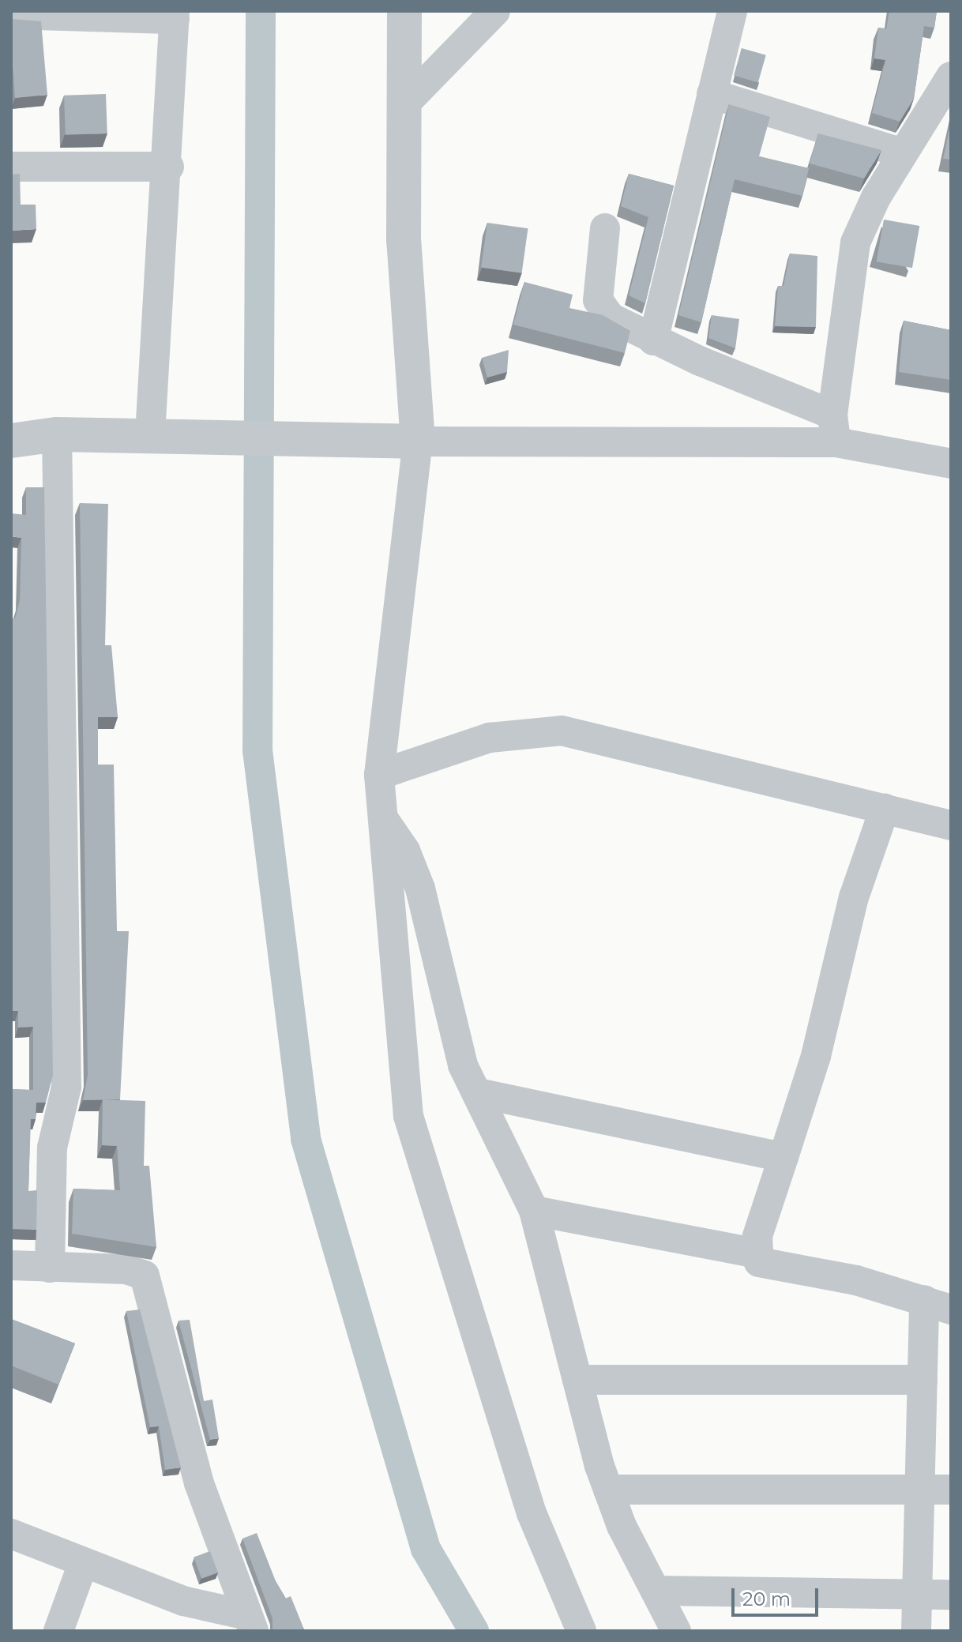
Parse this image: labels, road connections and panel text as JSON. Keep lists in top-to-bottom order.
{
  "scale_bar": "20 m"
}
